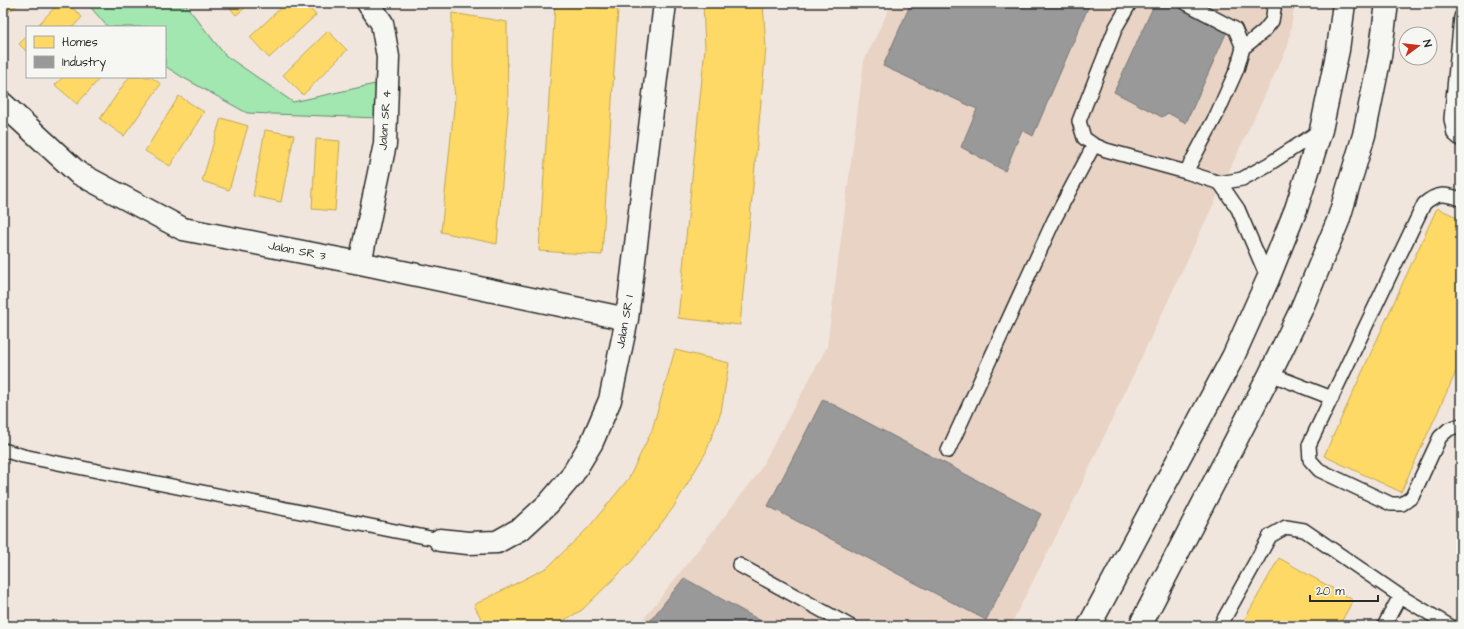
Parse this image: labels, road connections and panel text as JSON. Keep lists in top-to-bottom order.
{
  "streets": {
    "main road": ["Jalan SR 4", "Jalan SR 3", "Jalan SR 1"]
  },
  "crossings": [
    ["Jalan SR 4", "Jalan SR 3"],
    ["Jalan SR 3", "Jalan SR 1"]
  ],
  "legend": ["Homes", "Industry"],
  "scale_bar": "20 m",
  "north": "right"
}
